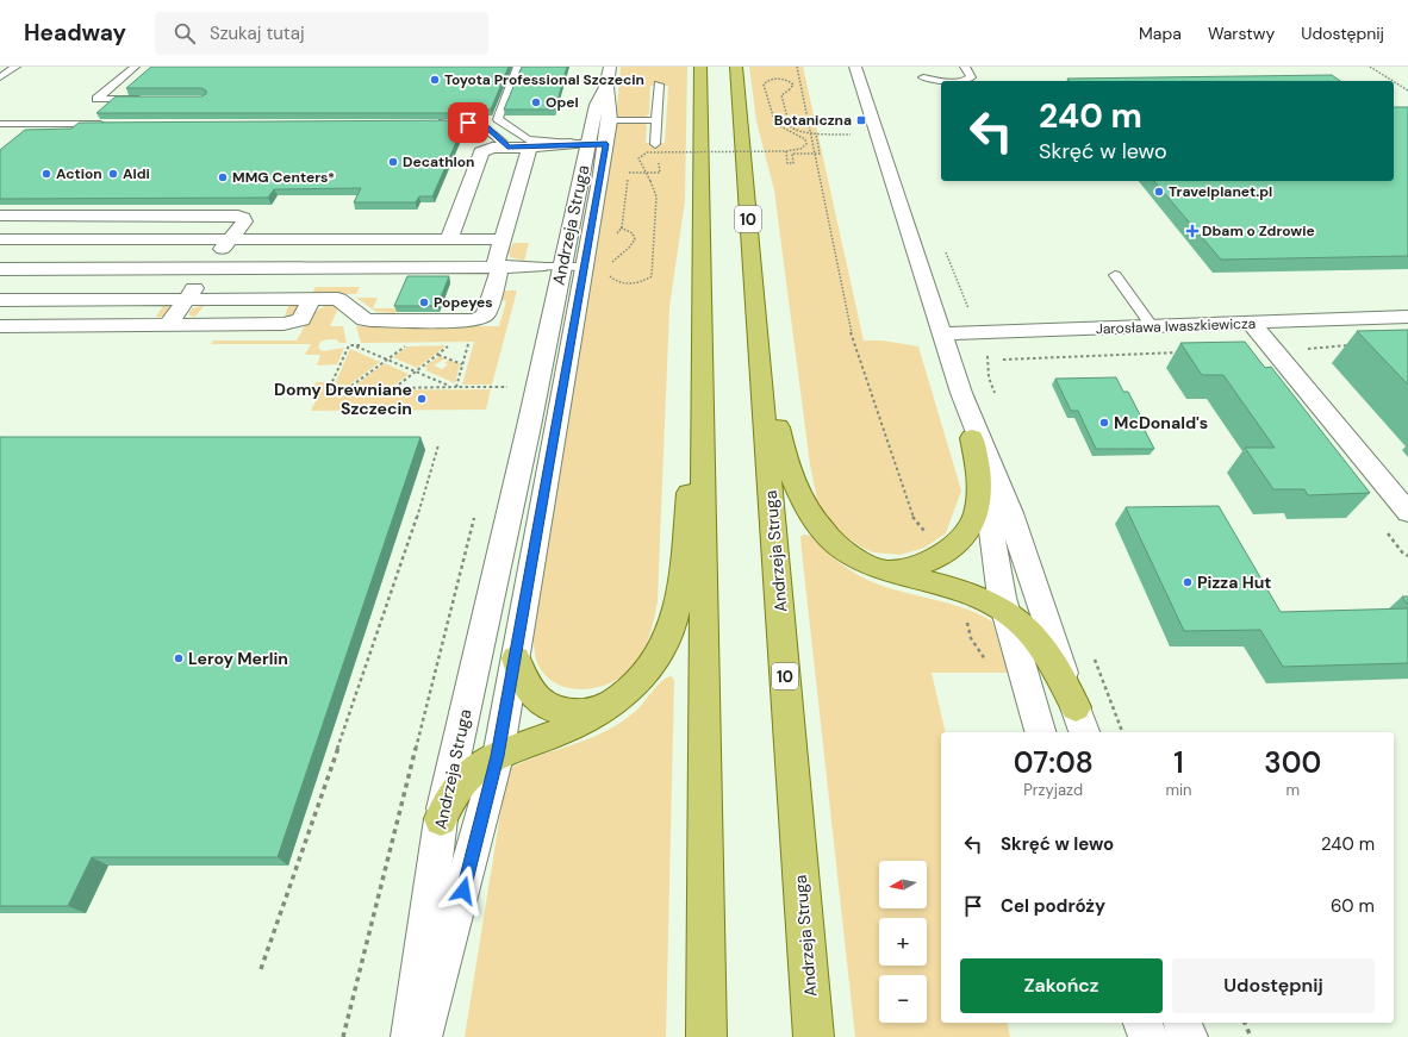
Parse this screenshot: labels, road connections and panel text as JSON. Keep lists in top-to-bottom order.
{
  "streets": {
    "main road": ["10", "Andrzeja Struga"],
    "street": ["Jarosława Iwaszkiewicza"]
  },
  "places": {
    "other": [
      "Toyota Professional Szczecin",
      "Opel",
      "Decathlon",
      "Action",
      "Aldi",
      "MMG Centers*",
      "Travelplanet.pl",
      "Popeyes",
      "Domy Drewniane Szczecin",
      "McDonald's",
      "Pizza Hut",
      "Leroy Merlin"
    ],
    "transit": ["Botaniczna"],
    "health": ["Dbam o Zdrowie"]
  },
  "north": "left",
  "page": {
    "header": "Headway",
    "search": "Szukaj tutaj",
    "nav": ["Mapa", "Warstwy", "Udostępnij"],
    "turn": ["240 m", "Skręć w lewo"],
    "eta": [
      "07:08",
      "Przyjazd",
      "1",
      "min",
      "300",
      "m"
    ],
    "list": [
      {
        "name": "Skręć w lewo",
        "value": "240 m"
      },
      {
        "name": "Cel podróży",
        "value": "60 m"
      }
    ],
    "map_buttons": ["+", "−"],
    "buttons": ["Zakończ", "Udostępnij"]
  }
}
